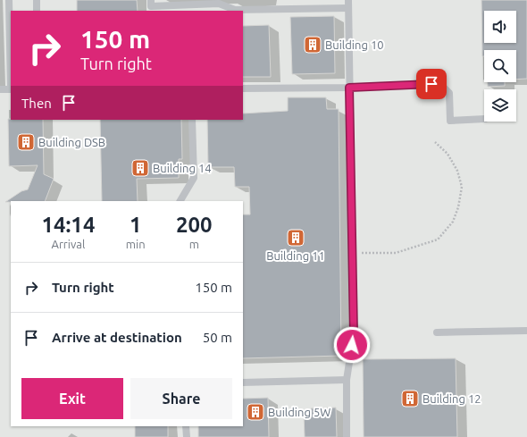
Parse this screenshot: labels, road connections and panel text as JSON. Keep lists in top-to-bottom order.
{
  "places": {
    "building": [
      "Building 10",
      "Building DSB",
      "Building 14",
      "Building 11",
      "Building 12",
      "Building 5W"
    ]
  },
  "page": {
    "turn": ["150 m", "Turn right"],
    "then": "Then",
    "eta": [
      "14:14",
      "Arrival",
      "1",
      "min",
      "200",
      "m"
    ],
    "list": [
      {
        "name": "Turn right",
        "value": "150 m"
      },
      {
        "name": "Arrive at destination",
        "value": "50 m"
      }
    ],
    "buttons": ["Exit", "Share"]
  }
}
